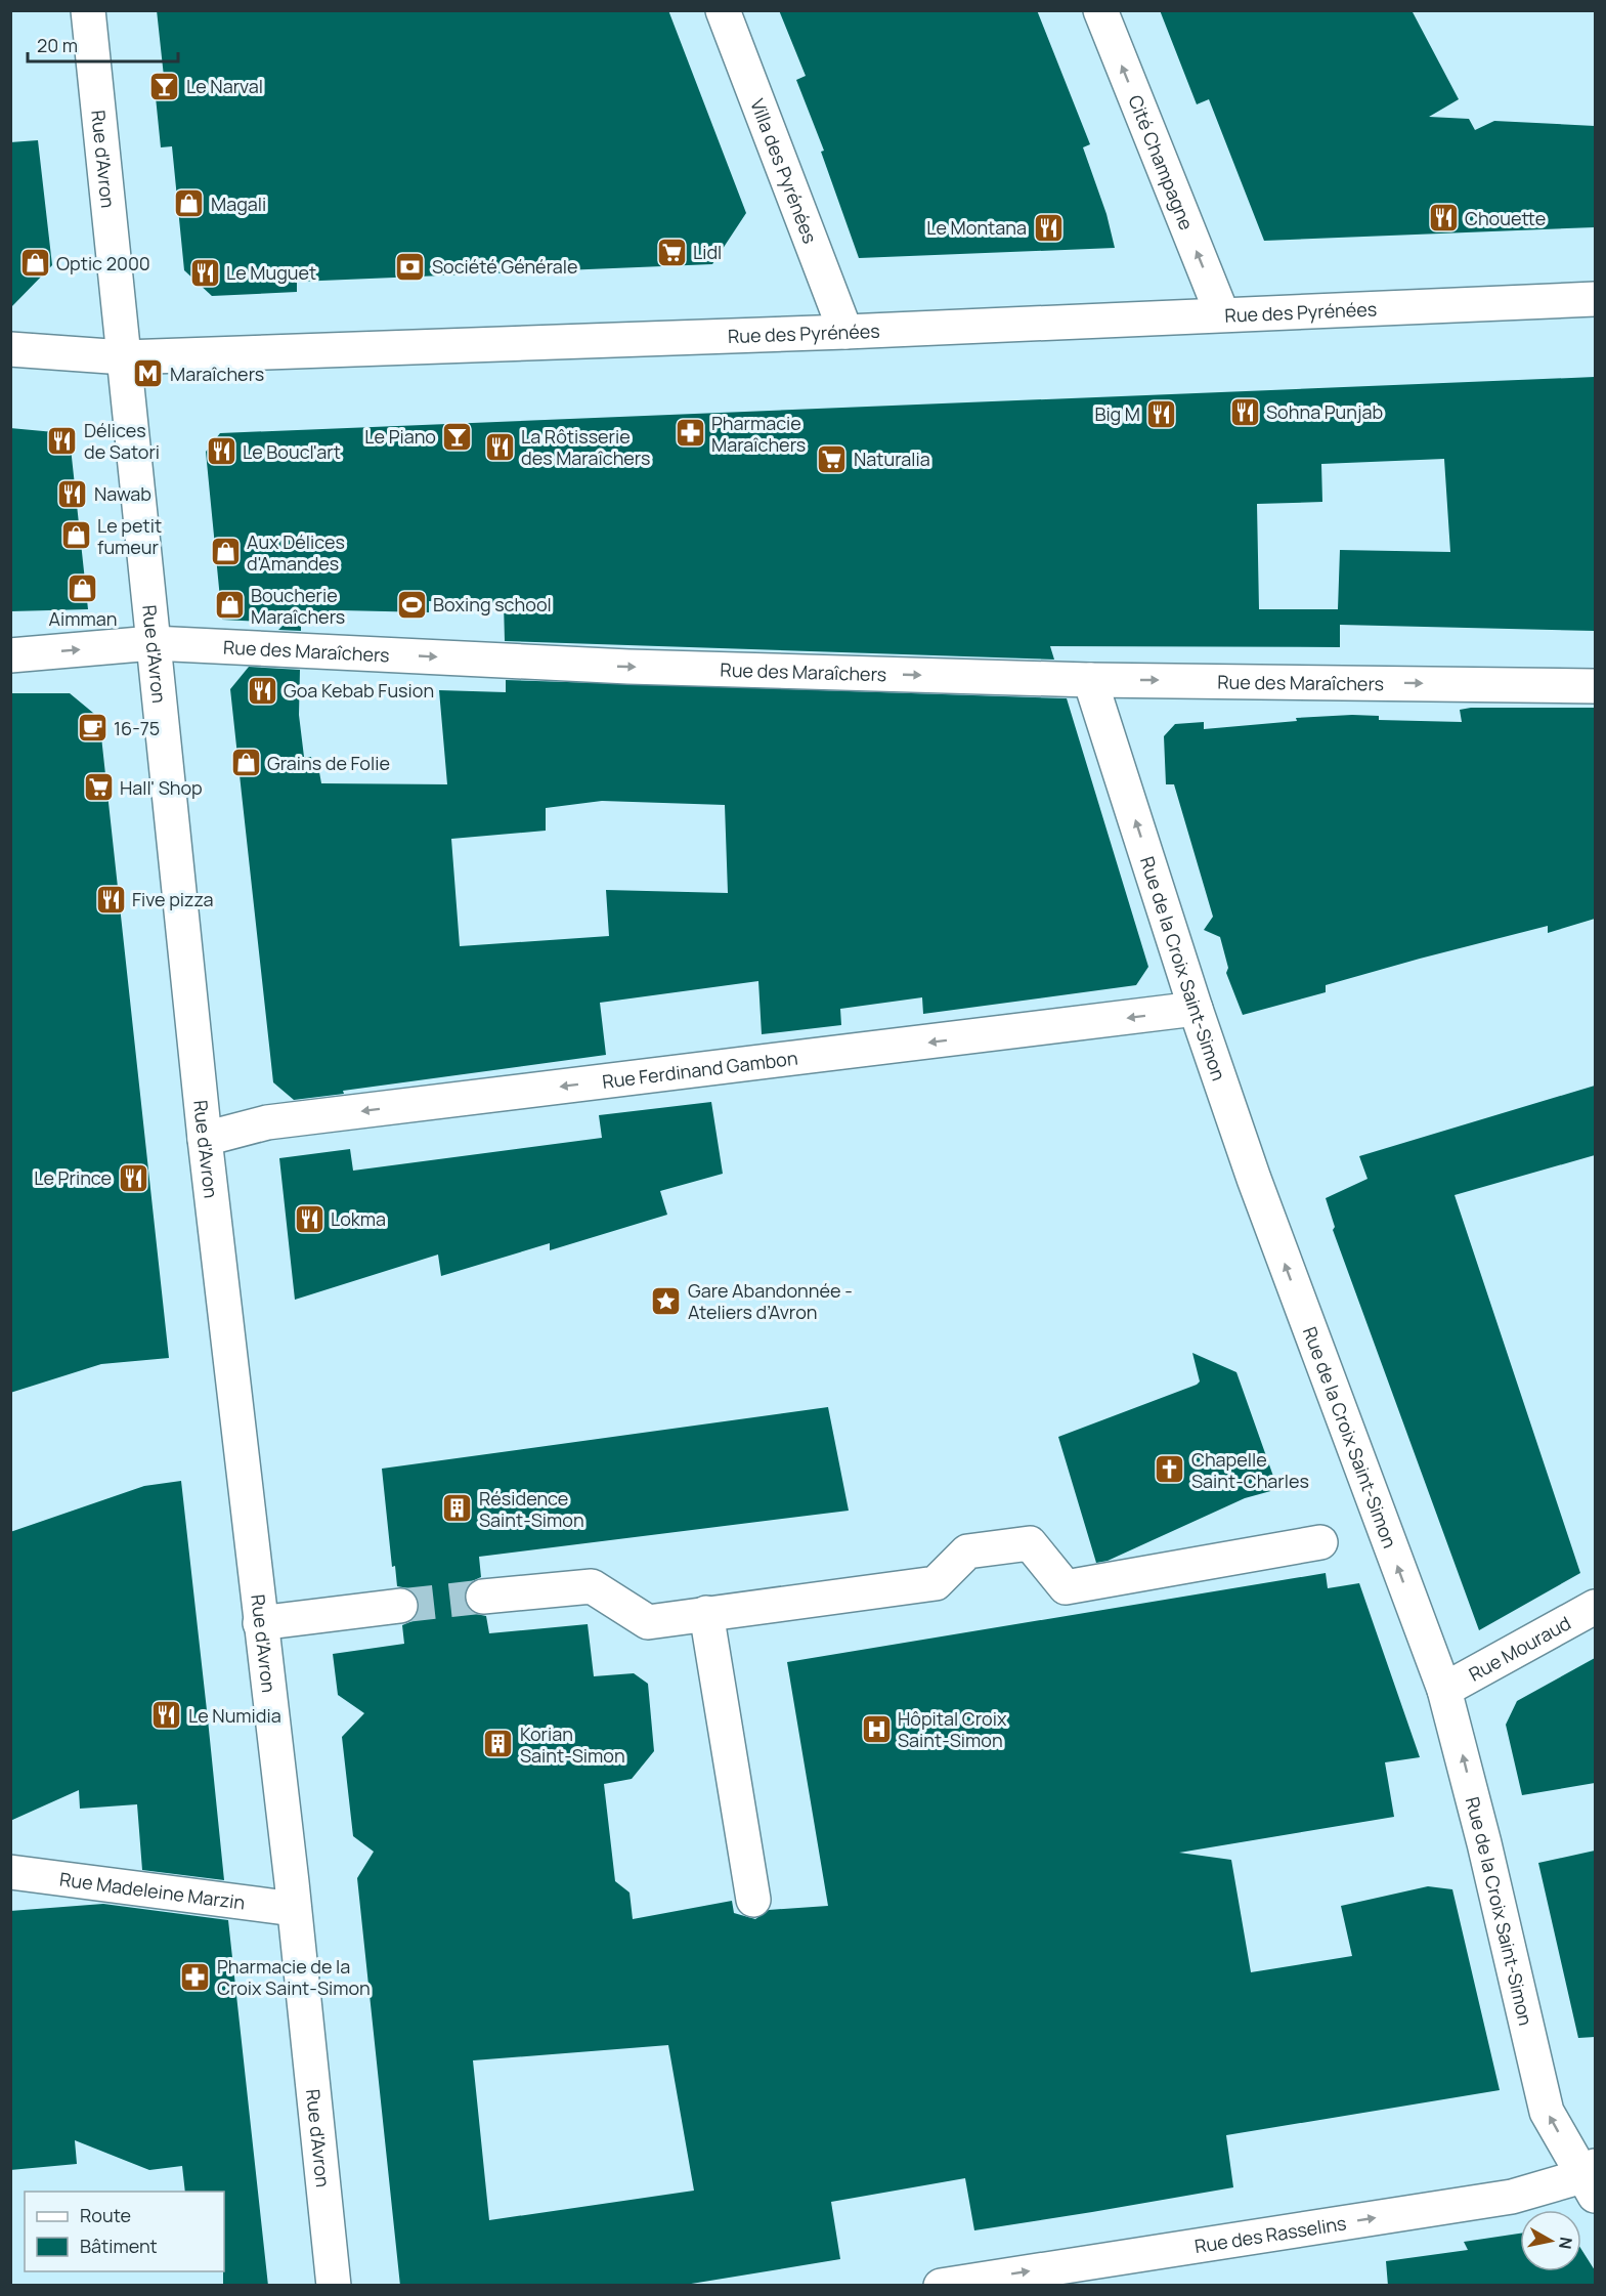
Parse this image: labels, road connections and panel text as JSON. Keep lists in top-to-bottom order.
{
  "streets": {
    "street": [
      "Rue d'Avron",
      "Cité Champagne",
      "Villa des Pyrénées",
      "Rue des Pyrénées",
      "Rue des Maraîchers",
      "Rue de la Croix Saint-Simon",
      "Rue Ferdinand Gambon",
      "Rue Mouraud",
      "Rue Madeleine Marzin",
      "Rue des Rasselins"
    ]
  },
  "crossings": [
    ["Rue d'Avron", "Rue des Pyrénées"],
    ["Rue d'Avron", "Rue des Maraîchers"],
    ["Rue d'Avron", "Rue Ferdinand Gambon"],
    ["Rue d'Avron", "Rue Madeleine Marzin"],
    ["Cité Champagne", "Rue des Pyrénées"],
    ["Villa des Pyrénées", "Rue des Pyrénées"],
    ["Rue des Maraîchers", "Rue de la Croix Saint-Simon"],
    ["Rue de la Croix Saint-Simon", "Rue Ferdinand Gambon"],
    ["Rue de la Croix Saint-Simon", "Rue Mouraud"],
    ["Rue de la Croix Saint-Simon", "Rue des Rasselins"]
  ],
  "one_way": [
    "Cité Champagne",
    "Rue des Maraîchers",
    "Rue de la Croix Saint-Simon",
    "Rue Ferdinand Gambon",
    "Rue des Rasselins"
  ],
  "places": {
    "bar": ["Le Narval", "Le Piano"],
    "shop": [
      "Magali",
      "Optic 2000",
      "Le petit fumeur",
      "Aux Délices d'Amandes",
      "Aimman",
      "Boucherie Maraîchers",
      "Grains de Folie"
    ],
    "restaurant": [
      "Chouette",
      "Le Montana",
      "Le Muguet",
      "Sohna Punjab",
      "Big M",
      "Délices de Satori",
      "La Rôtisserie des Maraîchers",
      "Le Boucl'art",
      "Nawab",
      "Goa Kebab Fusion",
      "Five pizza",
      "Le Prince",
      "Lokma",
      "Le Numidia"
    ],
    "supermarket": ["Lidl", "Naturalia", "Hall' Shop"],
    "bank": ["Société Générale"],
    "metro station": ["Maraîchers"],
    "pharmacy": ["Pharmacie Maraîchers", "Pharmacie de la Croix Saint-Simon"],
    "sports": ["Boxing school"],
    "cafe": ["16-75"],
    "place": ["Gare Abandonnée - Ateliers d’Avron"],
    "church": ["Chapelle Saint-Charles"],
    "building": ["Résidence Saint-Simon", "Korian Saint-Simon"],
    "hospital": ["Hôpital Croix Saint-Simon"]
  },
  "legend": ["Route", "Bâtiment"],
  "scale_bar": "20 m",
  "north": "right"
}
